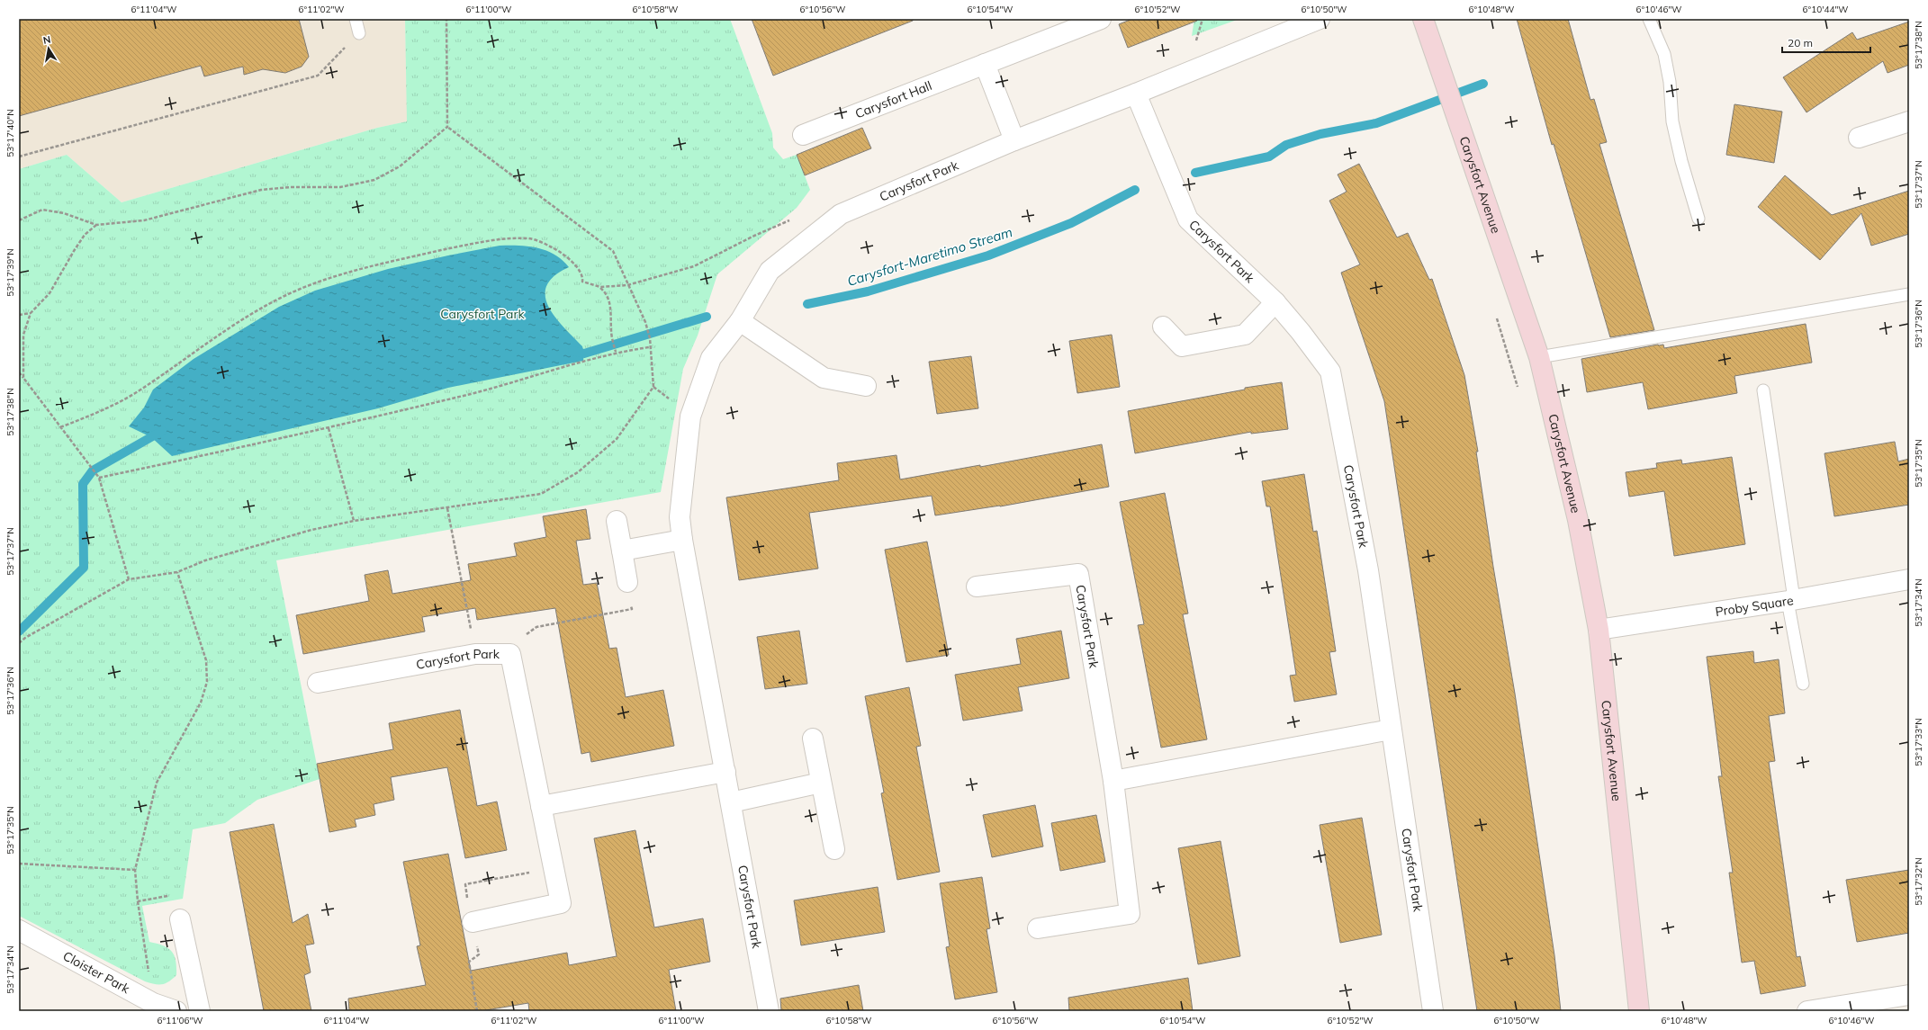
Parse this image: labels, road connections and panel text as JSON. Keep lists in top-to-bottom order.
{
  "streets": {
    "main road": ["Carysfort Avenue"],
    "street": [
      "Carysfort Hall",
      "Carysfort Park",
      "Proby Square",
      "Cloister Park"
    ]
  },
  "crossings": [
    ["Carysfort Avenue", "Proby Square"]
  ],
  "water": ["Carysfort-Maretimo Stream"],
  "parks": ["Carysfort Park"],
  "scale_bar": "20 m",
  "north": "top",
  "coordinates": [
    "6°11'04\"W",
    "6°11'02\"W",
    "6°11'00\"W",
    "6°10'58\"W",
    "6°10'56\"W",
    "6°10'54\"W",
    "6°10'52\"W",
    "6°10'50\"W",
    "6°10'48\"W",
    "6°10'46\"W",
    "6°10'44\"W",
    "53°17'38\"N",
    "53°17'40\"N",
    "53°17'37\"N",
    "53°17'39\"N",
    "53°17'36\"N",
    "53°17'35\"N",
    "53°17'34\"N",
    "53°17'33\"N",
    "53°17'32\"N",
    "6°11'06\"W"
  ]
}
